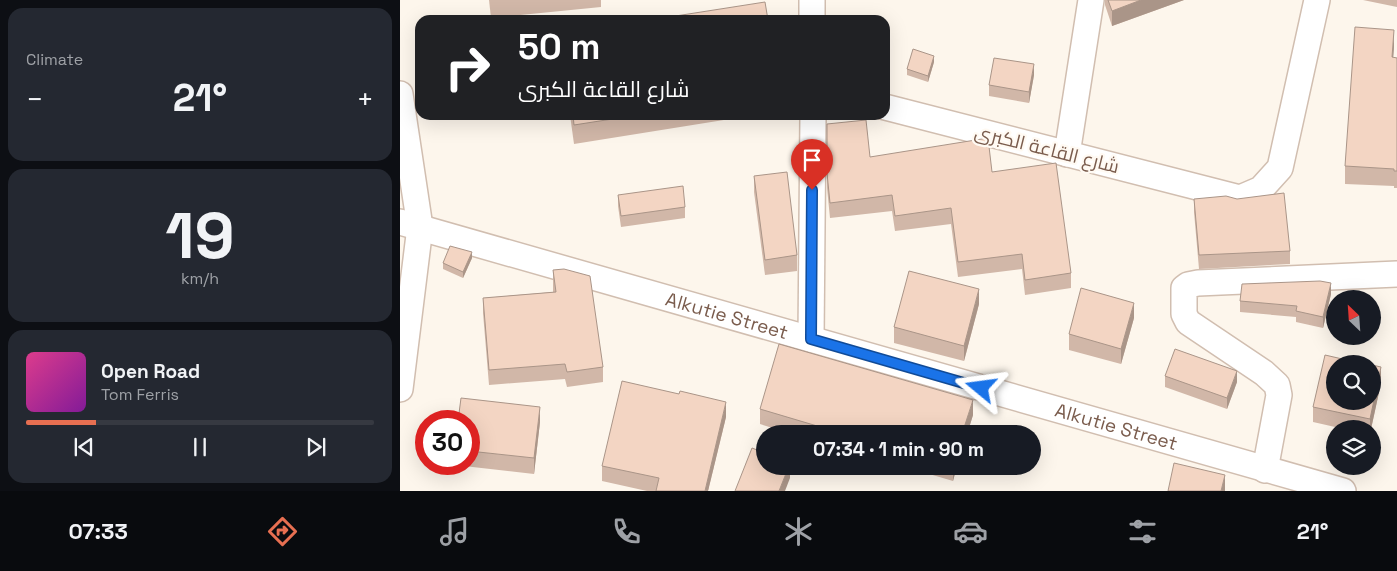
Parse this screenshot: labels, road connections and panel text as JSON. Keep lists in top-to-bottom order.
{
  "streets": {
    "street": ["شارع القاعة الكبرى", "Alkutie Street"]
  },
  "north": "top left",
  "page": {
    "tile": [
      "Climate",
      ["19", "km/h"]
    ],
    "turn": ["50 m", "شارع القاعة الكبرى"],
    "heat": ["−", "21°", "+"],
    "song": ["Open Road", "Tom Ferris"],
    "limit": "30",
    "trip": "07:34 · 1 min · 90 m",
    "tabs": ["07:33", "21°"]
  }
}
